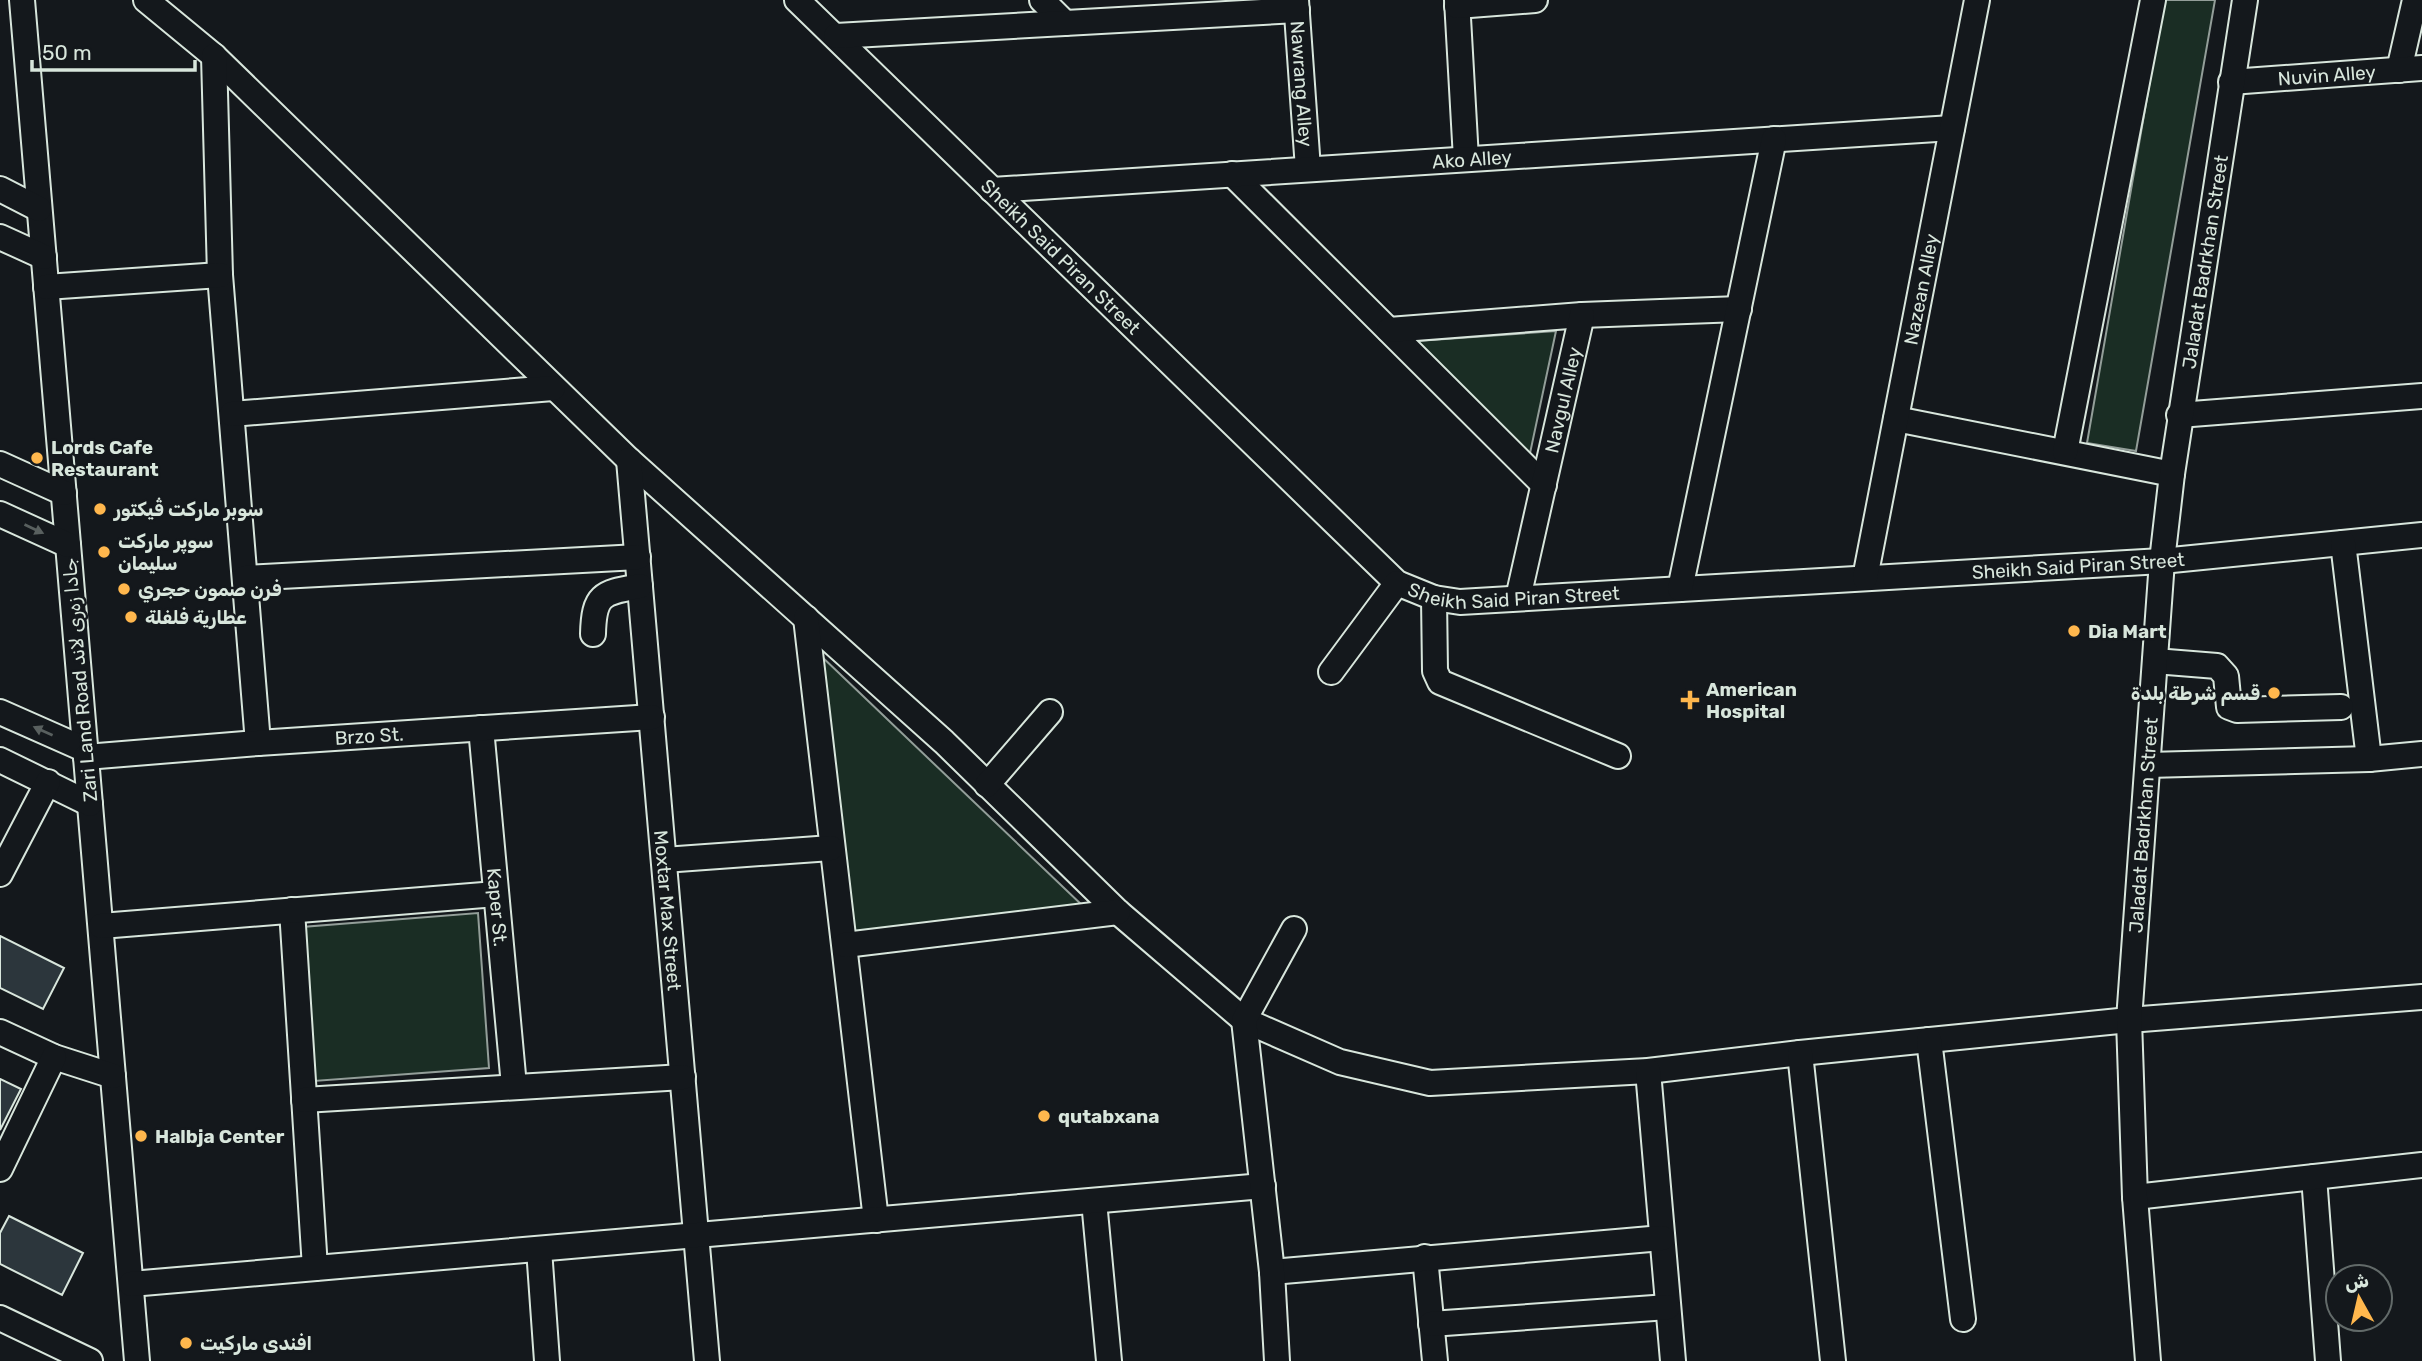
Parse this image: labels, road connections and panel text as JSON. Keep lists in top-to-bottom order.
{
  "streets": {
    "street": [
      "Nuvin Alley",
      "Nawrang Alley",
      "Ako Alley",
      "Sheikh Said Piran Street",
      "Jaladat Badrkhan Street",
      "Nazean Alley",
      "Navgul Alley",
      "Zari Land Road جادا زەری لاند",
      "Brzo St.",
      "Kaper St.",
      "Moxtar Max Street"
    ]
  },
  "crossings": [
    ["Nuvin Alley", "Jaladat Badrkhan Street"],
    ["Nawrang Alley", "Ako Alley"],
    ["Ako Alley", "Sheikh Said Piran Street"],
    ["Ako Alley", "Nazean Alley"],
    ["Sheikh Said Piran Street", "Jaladat Badrkhan Street"],
    ["Sheikh Said Piran Street", "Nazean Alley"],
    ["Sheikh Said Piran Street", "Navgul Alley"],
    ["Zari Land Road جادا زەری لاند", "Brzo St."],
    ["Brzo St.", "Kaper St."],
    ["Brzo St.", "Moxtar Max Street"]
  ],
  "places": {
    "other": [
      "Lords Cafe Restaurant",
      "سوبر ماركت ڤيكتور",
      "سوپر ماركت سليمان",
      "فرن صمون حجري",
      "عطارية فلفلة",
      "Dia Mart",
      "قسم شرطة بلدة",
      "qutabxana",
      "Halbja Center",
      "افندى ماركيت"
    ],
    "health": ["American Hospital"]
  },
  "scale_bar": "50 m",
  "north": "top"
}
